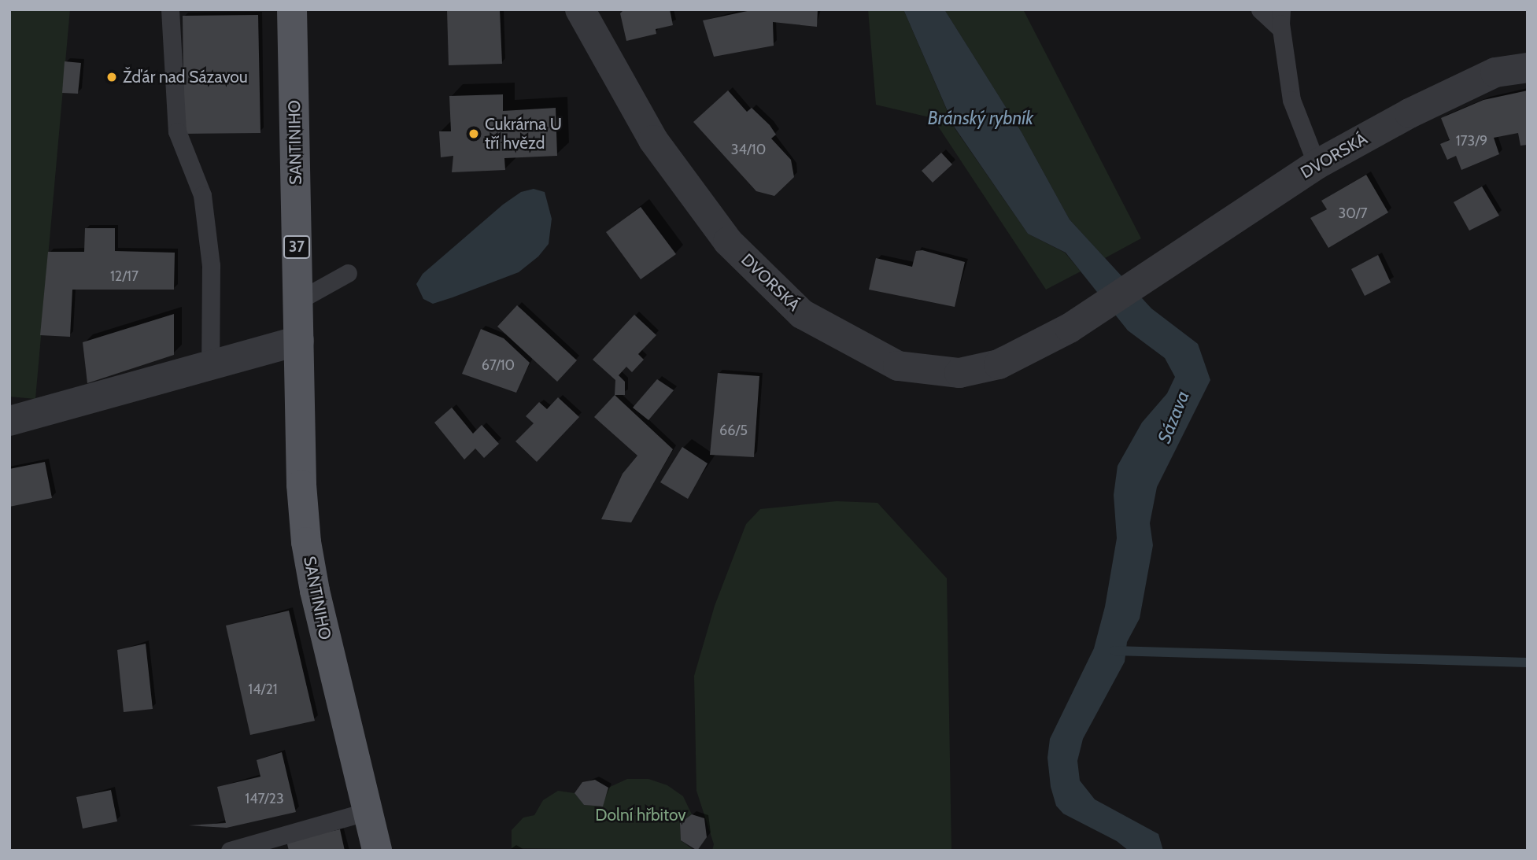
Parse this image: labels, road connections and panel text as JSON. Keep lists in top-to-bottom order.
{
  "streets": {
    "main road": ["SANTINIHO", "37"],
    "street": ["DVORSKÁ"]
  },
  "water": ["Bránský rybník", "Sázava"],
  "parks": ["Dolní hřbitov"],
  "places": ["Žďár nad Sázavou", "Cukrárna U tří hvězd"],
  "house_numbers": [
    "173/9",
    "34/10",
    "30/7",
    "12/17",
    "67/10",
    "66/5",
    "14/21",
    "147/23"
  ]
}
